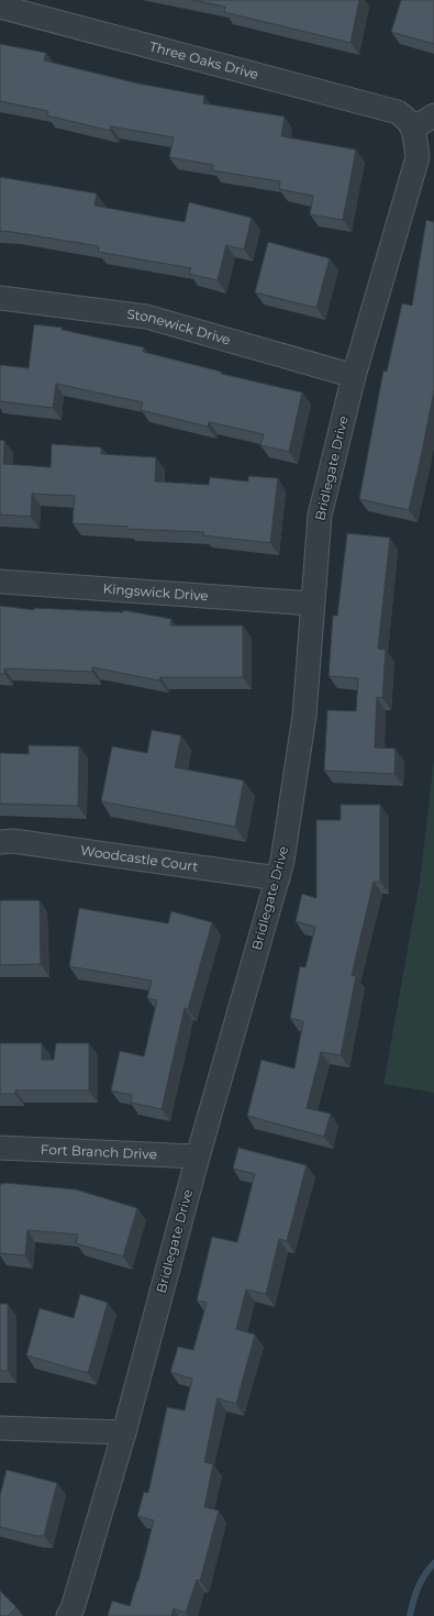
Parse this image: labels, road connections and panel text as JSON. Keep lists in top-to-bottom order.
{
  "streets": {
    "street": [
      "Three Oaks Drive",
      "Stonewick Drive",
      "Bridlegate Drive",
      "Kingswick Drive",
      "Woodcastle Court",
      "Fort Branch Drive"
    ]
  },
  "crossings": [
    ["Three Oaks Drive", "Bridlegate Drive"],
    ["Stonewick Drive", "Bridlegate Drive"],
    ["Bridlegate Drive", "Kingswick Drive"],
    ["Bridlegate Drive", "Woodcastle Court"],
    ["Bridlegate Drive", "Fort Branch Drive"]
  ]
}
